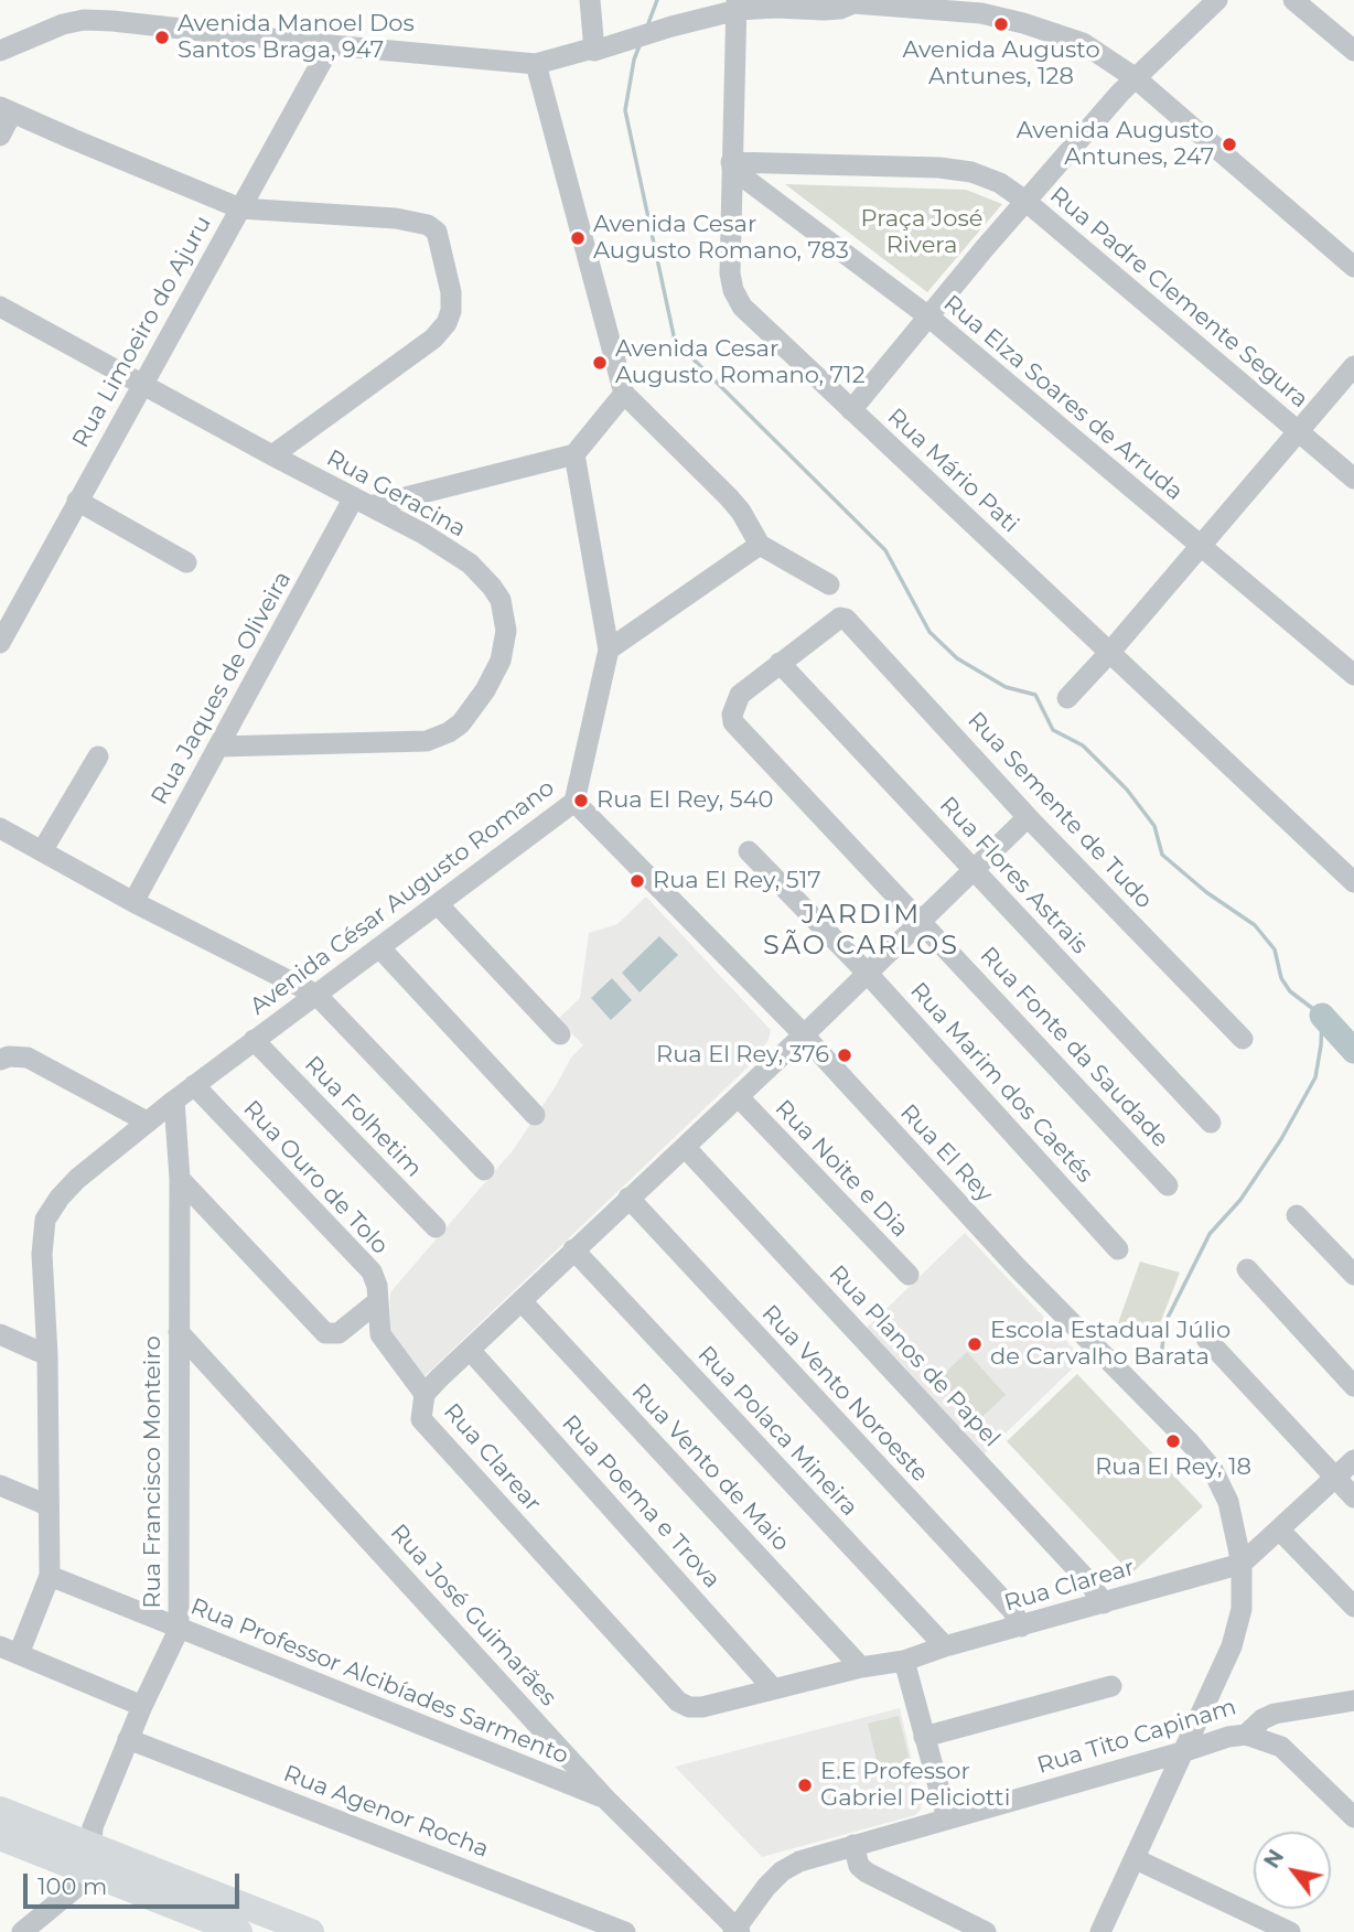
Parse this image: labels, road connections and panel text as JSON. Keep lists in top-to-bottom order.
{
  "streets": {
    "street": [
      "Rua Padre Clemente Segura",
      "Rua Limoeiro do Ajuru",
      "Rua Elza Soares de Arruda",
      "Rua Mário Pati",
      "Rua Geracina",
      "Rua Jaques de Oliveira",
      "Rua Semente de Tudo",
      "Rua Flores Astrais",
      "Avenida César Augusto Romano",
      "Rua Fonte da Saudade",
      "Rua Marim dos Caetés",
      "Rua Folhetim",
      "Rua El Rey",
      "Rua Noite e Dia",
      "Rua Ouro de Tolo",
      "Rua Planos de Papel",
      "Rua Vento Noroeste",
      "Rua Polaca Mineira",
      "Rua Clarear",
      "Rua Vento de Maio",
      "Rua Francisco Monteiro",
      "Rua Poema e Trova",
      "Rua José Guimarães",
      "Rua Professor Alcibíades Sarmento",
      "Rua Tito Capinam",
      "Rua Agenor Rocha"
    ]
  },
  "crossings": [
    ["Rua Padre Clemente Segura", "Rua Elza Soares de Arruda"],
    ["Rua Padre Clemente Segura", "Rua Mário Pati"],
    ["Rua Limoeiro do Ajuru", "Rua Geracina"],
    ["Rua Elza Soares de Arruda", "Rua Mário Pati"],
    ["Rua Geracina", "Rua Jaques de Oliveira"],
    ["Rua Semente de Tudo", "Rua Flores Astrais"],
    ["Rua Semente de Tudo", "Rua Fonte da Saudade"],
    ["Rua Semente de Tudo", "Rua Clarear"],
    ["Rua Flores Astrais", "Rua Fonte da Saudade"],
    ["Rua Flores Astrais", "Rua Clarear"],
    ["Avenida César Augusto Romano", "Rua Folhetim"],
    ["Avenida César Augusto Romano", "Rua El Rey"],
    ["Avenida César Augusto Romano", "Rua Ouro de Tolo"],
    ["Avenida César Augusto Romano", "Rua Francisco Monteiro"],
    ["Avenida César Augusto Romano", "Rua Professor Alcibíades Sarmento"],
    ["Rua Fonte da Saudade", "Rua Clarear"],
    ["Rua Marim dos Caetés", "Rua Clarear"],
    ["Rua El Rey", "Rua Clarear"],
    ["Rua El Rey", "Rua Tito Capinam"],
    ["Rua Noite e Dia", "Rua Clarear"],
    ["Rua Ouro de Tolo", "Rua Clarear"],
    ["Rua Planos de Papel", "Rua Clarear"],
    ["Rua Vento Noroeste", "Rua Clarear"],
    ["Rua Polaca Mineira", "Rua Clarear"],
    ["Rua Clarear", "Rua Vento de Maio"],
    ["Rua Clarear", "Rua Poema e Trova"],
    ["Rua Francisco Monteiro", "Rua José Guimarães"],
    ["Rua Francisco Monteiro", "Rua Professor Alcibíades Sarmento"],
    ["Rua Francisco Monteiro", "Rua Agenor Rocha"],
    ["Rua José Guimarães", "Rua Professor Alcibíades Sarmento"],
    ["Rua José Guimarães", "Rua Tito Capinam"]
  ],
  "districts": ["JARDIM SÃO CARLOS"],
  "parks": ["Praça José Rivera"],
  "places": [
    "Avenida Augusto Antunes, 128",
    "Avenida Manoel Dos Santos Braga, 947",
    "Avenida Augusto Antunes, 247",
    "Avenida Cesar Augusto Romano, 783",
    "Avenida Cesar Augusto Romano, 712",
    "Rua El Rey, 540",
    "Rua El Rey, 517",
    "Rua El Rey, 376",
    "Escola Estadual Júlio de Carvalho Barata",
    "Rua El Rey, 18",
    "E.E Professor Gabriel Peliciotti"
  ],
  "scale_bar": "100 m",
  "north": "top left"
}
